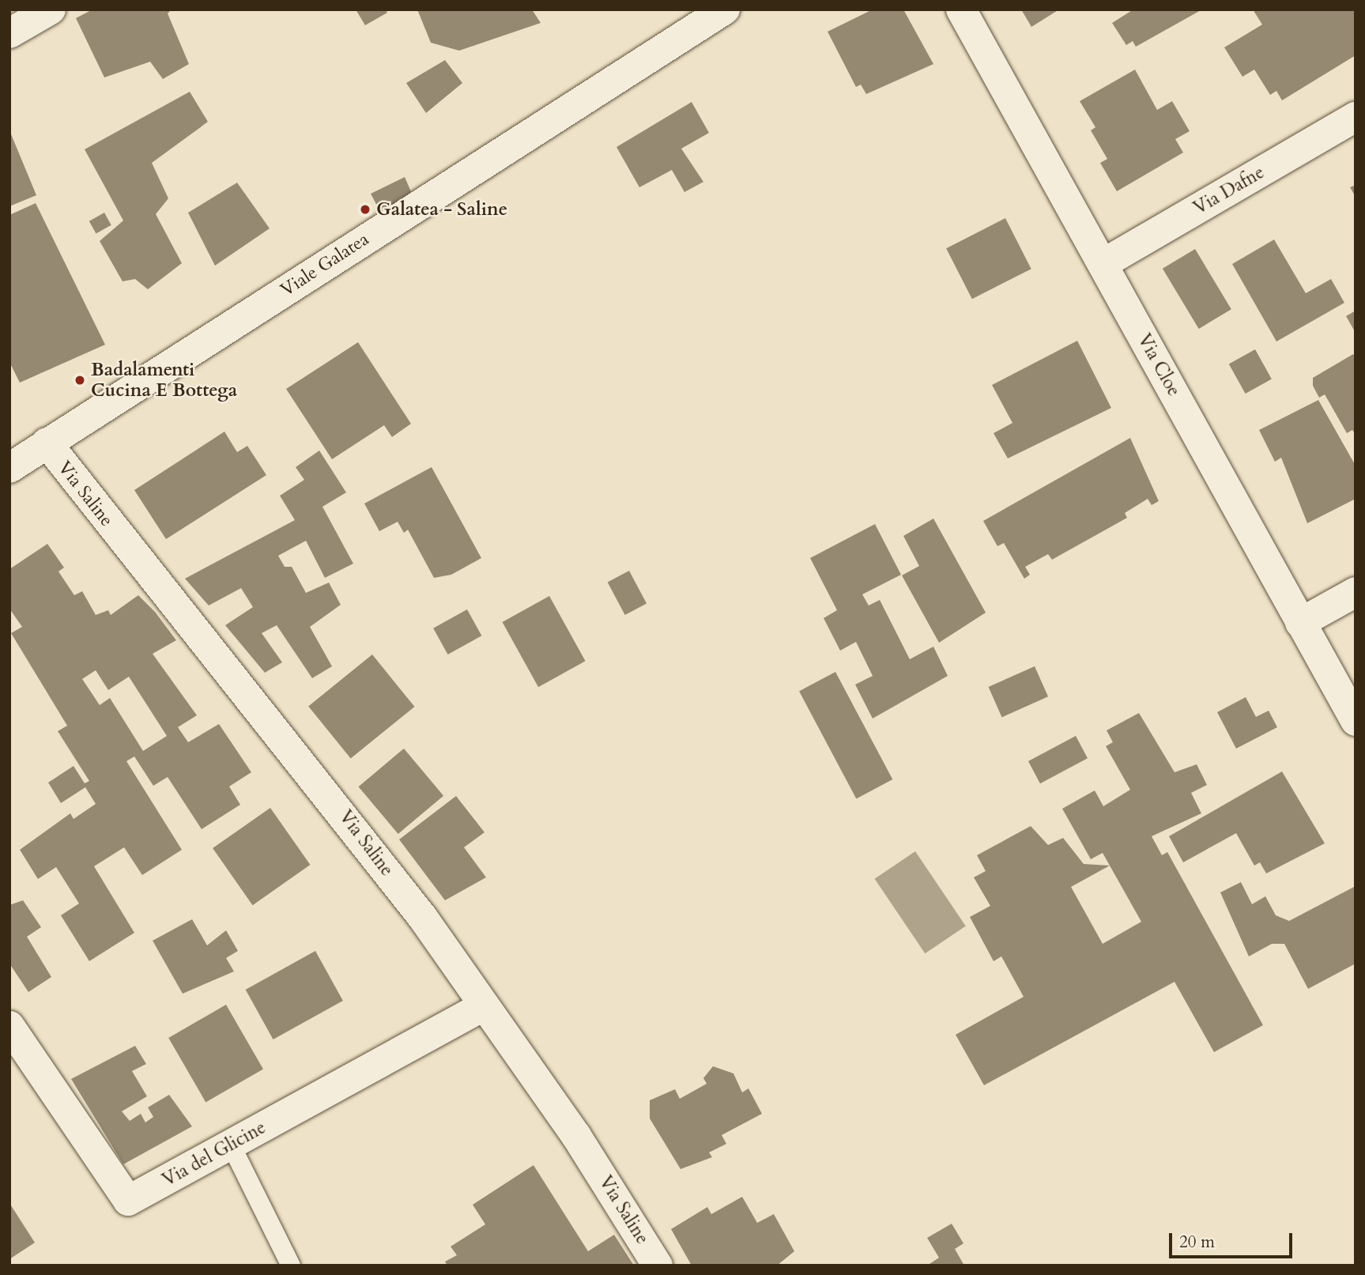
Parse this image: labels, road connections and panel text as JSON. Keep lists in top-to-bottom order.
{
  "streets": {
    "street": [
      "Via Dafne",
      "Viale Galatea",
      "Via Cloe",
      "Via Saline",
      "Via del Glicine"
    ]
  },
  "crossings": [
    ["Via Dafne", "Via Cloe"],
    ["Viale Galatea", "Via Saline"],
    ["Via Saline", "Via del Glicine"]
  ],
  "places": ["Galatea - Saline", "Badalamenti Cucina E Bottega"],
  "scale_bar": "20 m"
}
